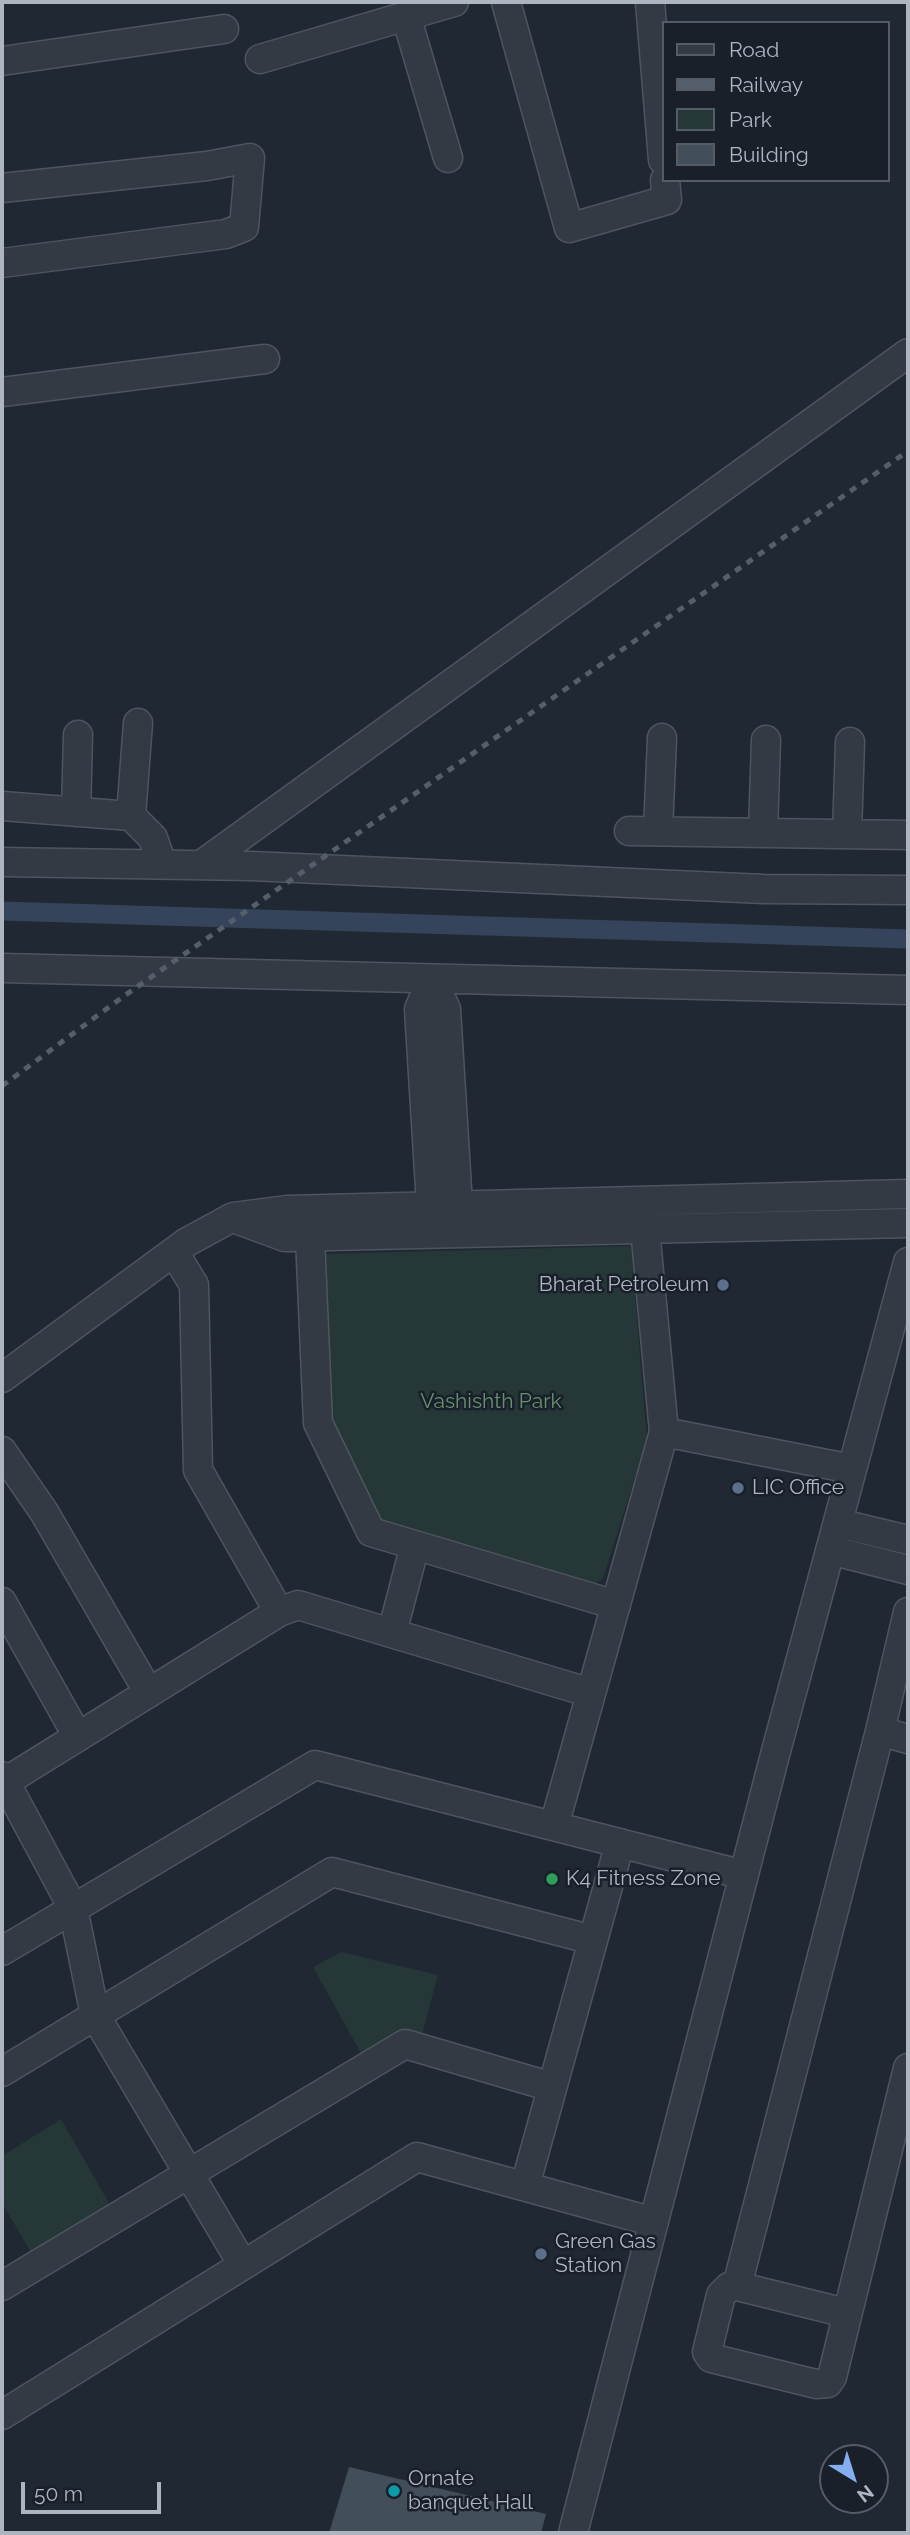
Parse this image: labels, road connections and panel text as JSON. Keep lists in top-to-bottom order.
{
  "parks": ["Vashishth Park"],
  "places": [
    "Bharat Petroleum",
    "LIC Office",
    "K4 Fitness Zone",
    "Green Gas Station",
    "Ornate banquet Hall"
  ],
  "legend": [
    "Road",
    "Railway",
    "Park",
    "Building"
  ],
  "scale_bar": "50 m",
  "north": "bottom right"
}
